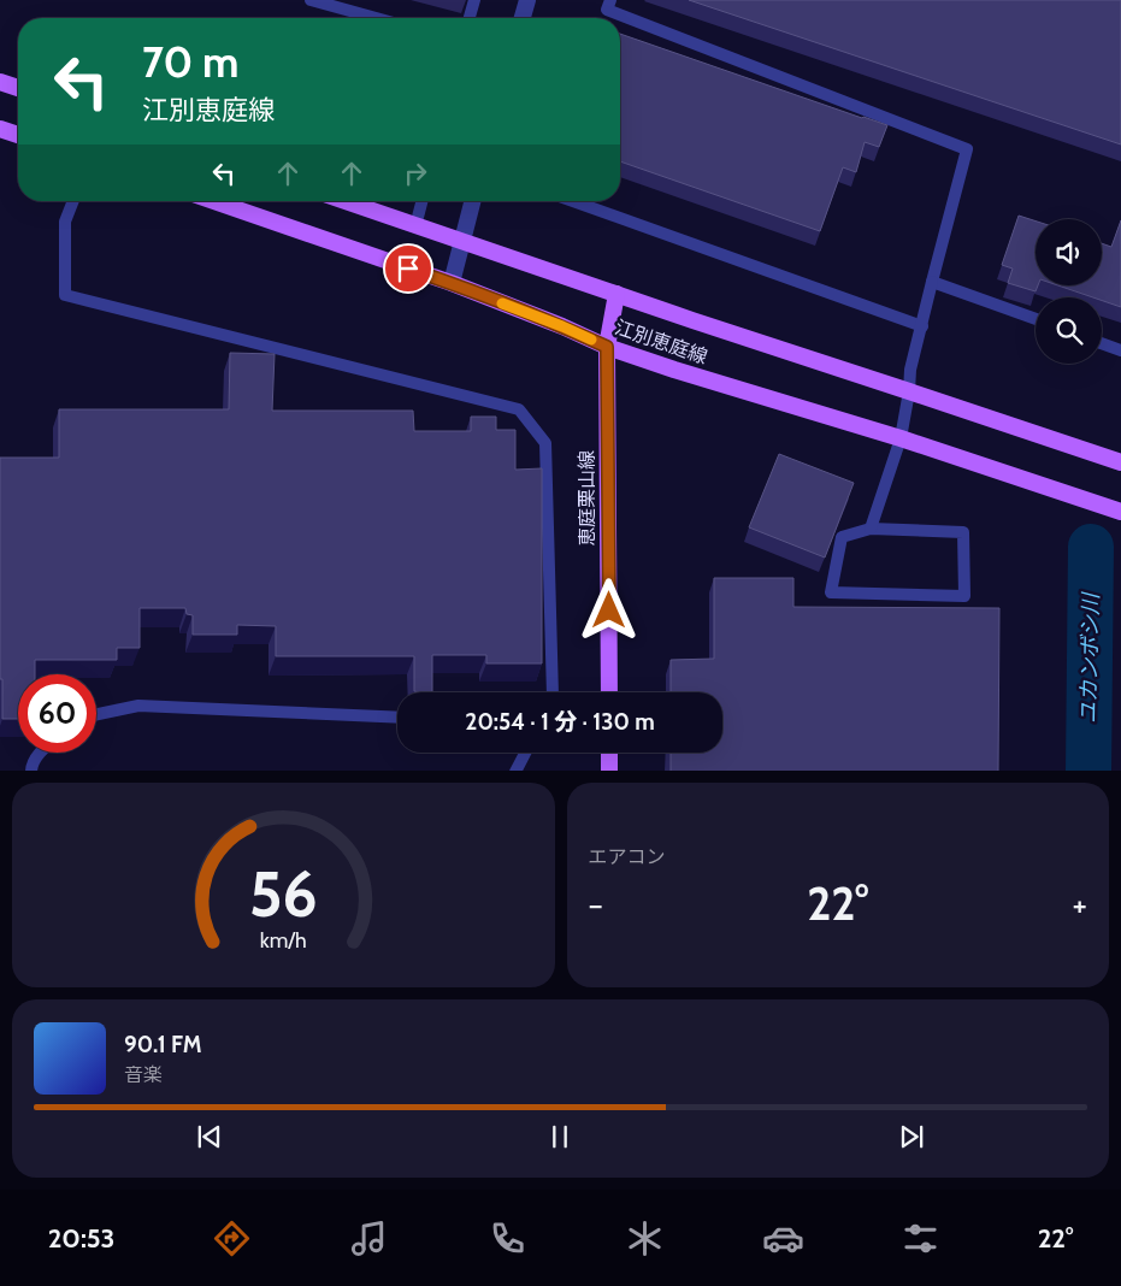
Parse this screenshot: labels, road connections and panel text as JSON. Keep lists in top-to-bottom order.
{
  "streets": {
    "main road": ["江別恵庭線", "恵庭栗山線"]
  },
  "crossings": [
    ["江別恵庭線", "恵庭栗山線"]
  ],
  "water": ["ユカンボシ川"],
  "page": {
    "turn": ["70 m", "江別恵庭線"],
    "limit": "60",
    "trip": "20:54 · 1 分 · 130 m",
    "tile": "エアコン",
    "heat": ["−", "22°", "+"],
    "song": ["90.1 FM", "音楽"],
    "tabs": ["20:53", "22°"],
    "gauge": ["56", "km/h"]
  }
}
